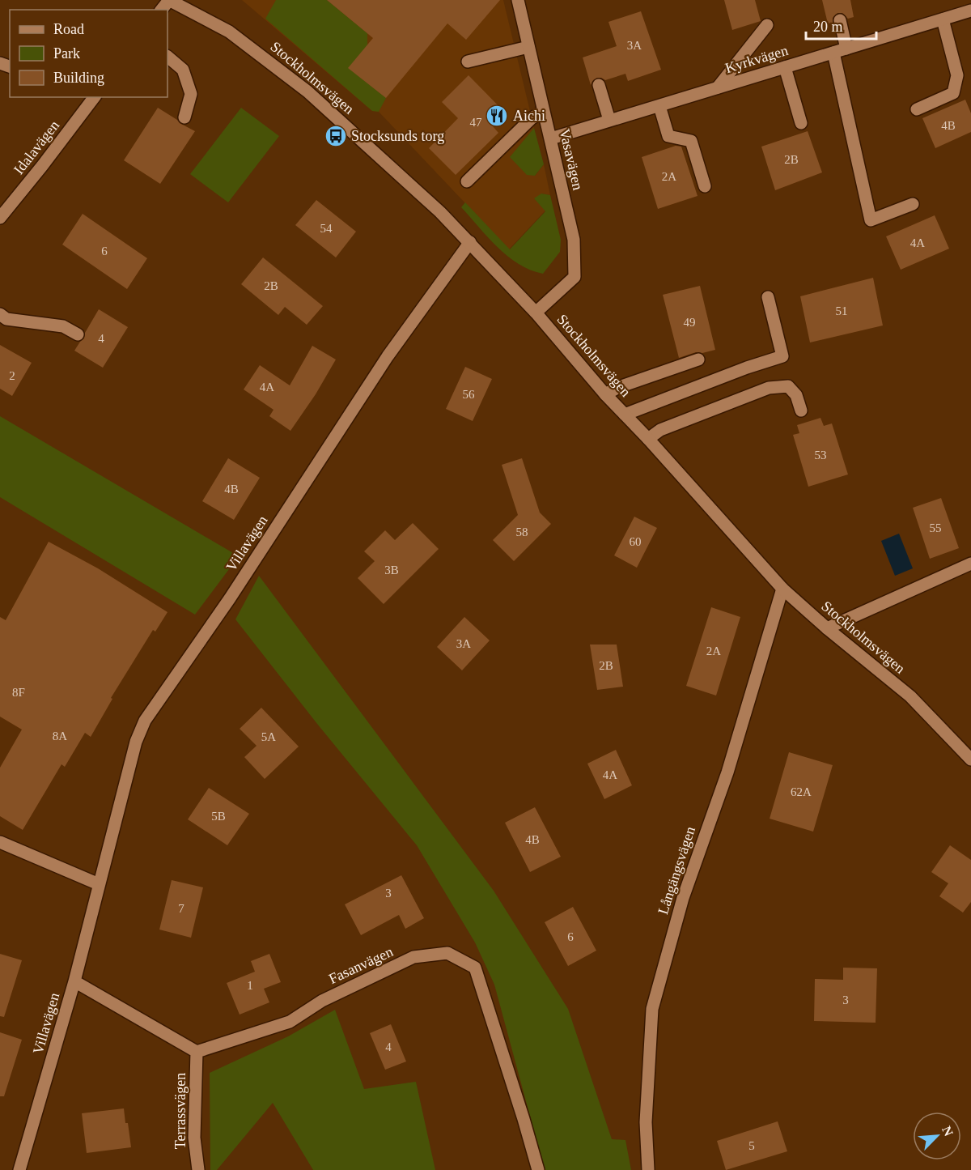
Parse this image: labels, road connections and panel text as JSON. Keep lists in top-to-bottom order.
{
  "streets": {
    "street": [
      "Kyrkvägen",
      "Stockholmsvägen",
      "Idalavägen",
      "Vasavägen",
      "Villavägen",
      "Långängsvägen",
      "Fasanvägen",
      "Terrassvägen"
    ]
  },
  "crossings": [
    ["Kyrkvägen", "Vasavägen"],
    ["Stockholmsvägen", "Vasavägen"],
    ["Stockholmsvägen", "Villavägen"],
    ["Stockholmsvägen", "Långängsvägen"],
    ["Fasanvägen", "Terrassvägen"]
  ],
  "places": {
    "restaurant": ["Aichi"],
    "bus stop": ["Stocksunds torg"]
  },
  "house_numbers": [
    "3A",
    "47",
    "4B",
    "2B",
    "2A",
    "54",
    "4A",
    "6",
    "2B",
    "51",
    "49",
    "4",
    "2",
    "4A",
    "56",
    "53",
    "4B",
    "55",
    "58",
    "60",
    "3B",
    "3A",
    "2A",
    "2B",
    "8F",
    "8A",
    "5A",
    "4A",
    "62A",
    "5B",
    "4B",
    "3",
    "7",
    "6",
    "1",
    "3",
    "4",
    "5"
  ],
  "legend": ["Road", "Park", "Building"],
  "scale_bar": "20 m",
  "north": "top right"
}
